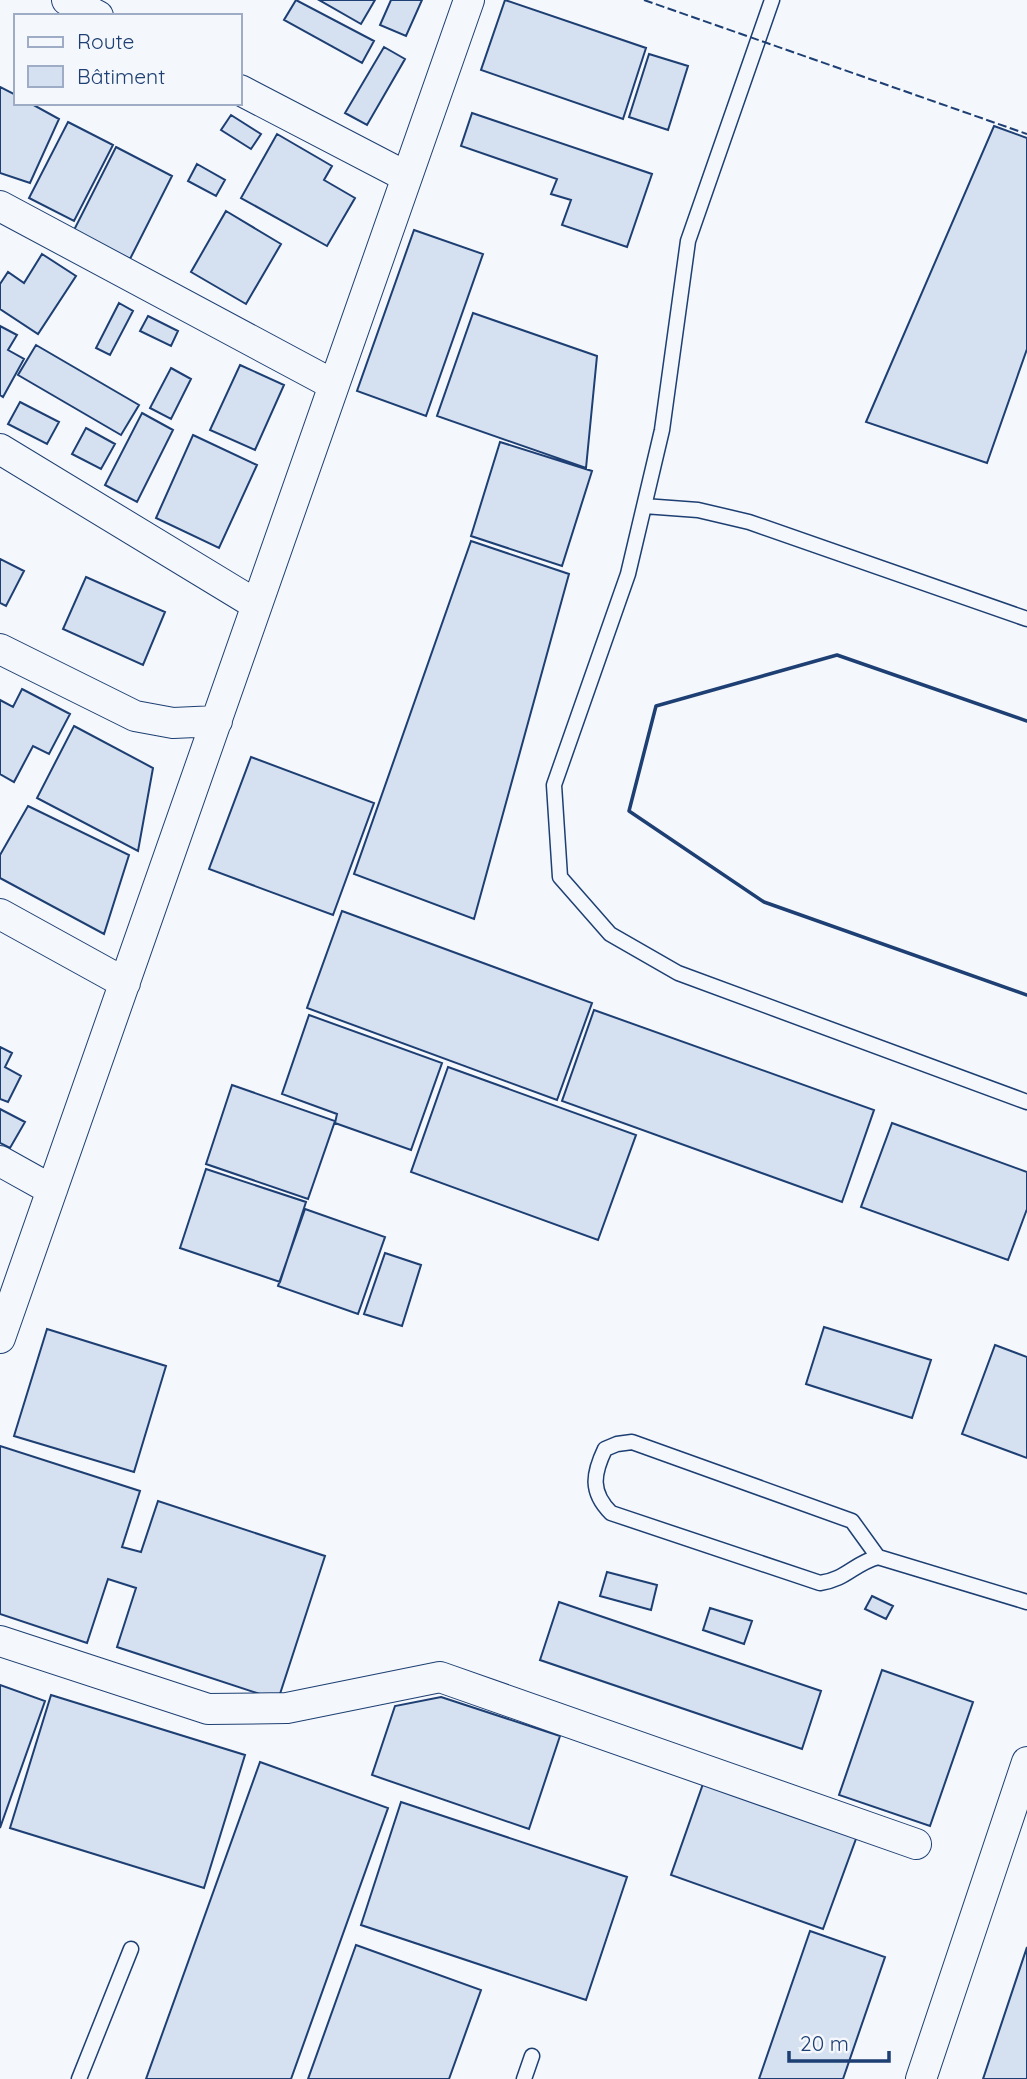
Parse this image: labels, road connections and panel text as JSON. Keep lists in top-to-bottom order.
{
  "legend": ["Route", "Bâtiment"],
  "scale_bar": "20 m"
}
